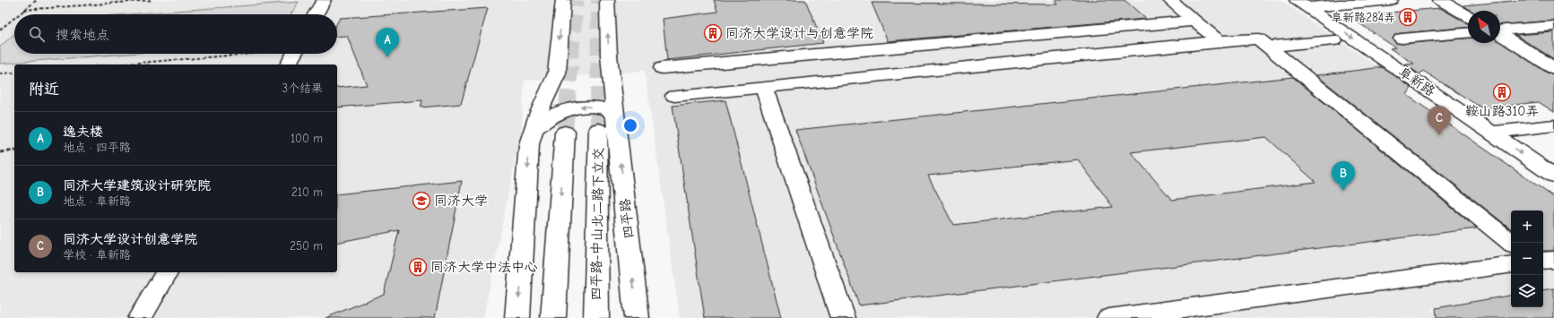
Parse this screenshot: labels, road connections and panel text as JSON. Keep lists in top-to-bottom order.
{
  "streets": {
    "main road": ["阜新路", "四平路", "四平路-中山北二路下立交"]
  },
  "crossings": [
    ["四平路", "四平路-中山北二路下立交"]
  ],
  "places": {
    "building": [
      "阜新路284弄",
      "同济大学设计与创意学院",
      "鞍山路310弄",
      "同济大学中法中心"
    ],
    "school or university": ["同济大学"]
  },
  "north": "top left",
  "page": {
    "search": "搜索地点",
    "pins": ["A", "C", "B"],
    "heading": ["附近", "3个结果"],
    "list": [
      {
        "mark": "A",
        "name": "逸夫楼",
        "note": "地点 · 四平路",
        "value": "100 m"
      },
      {
        "mark": "B",
        "name": "同济大学建筑设计研究院",
        "note": "地点 · 阜新路",
        "value": "210 m"
      },
      {
        "mark": "C",
        "name": "同济大学设计创意学院",
        "note": "学校 · 阜新路",
        "value": "250 m"
      }
    ],
    "map_buttons": ["+", "−"]
  }
}
